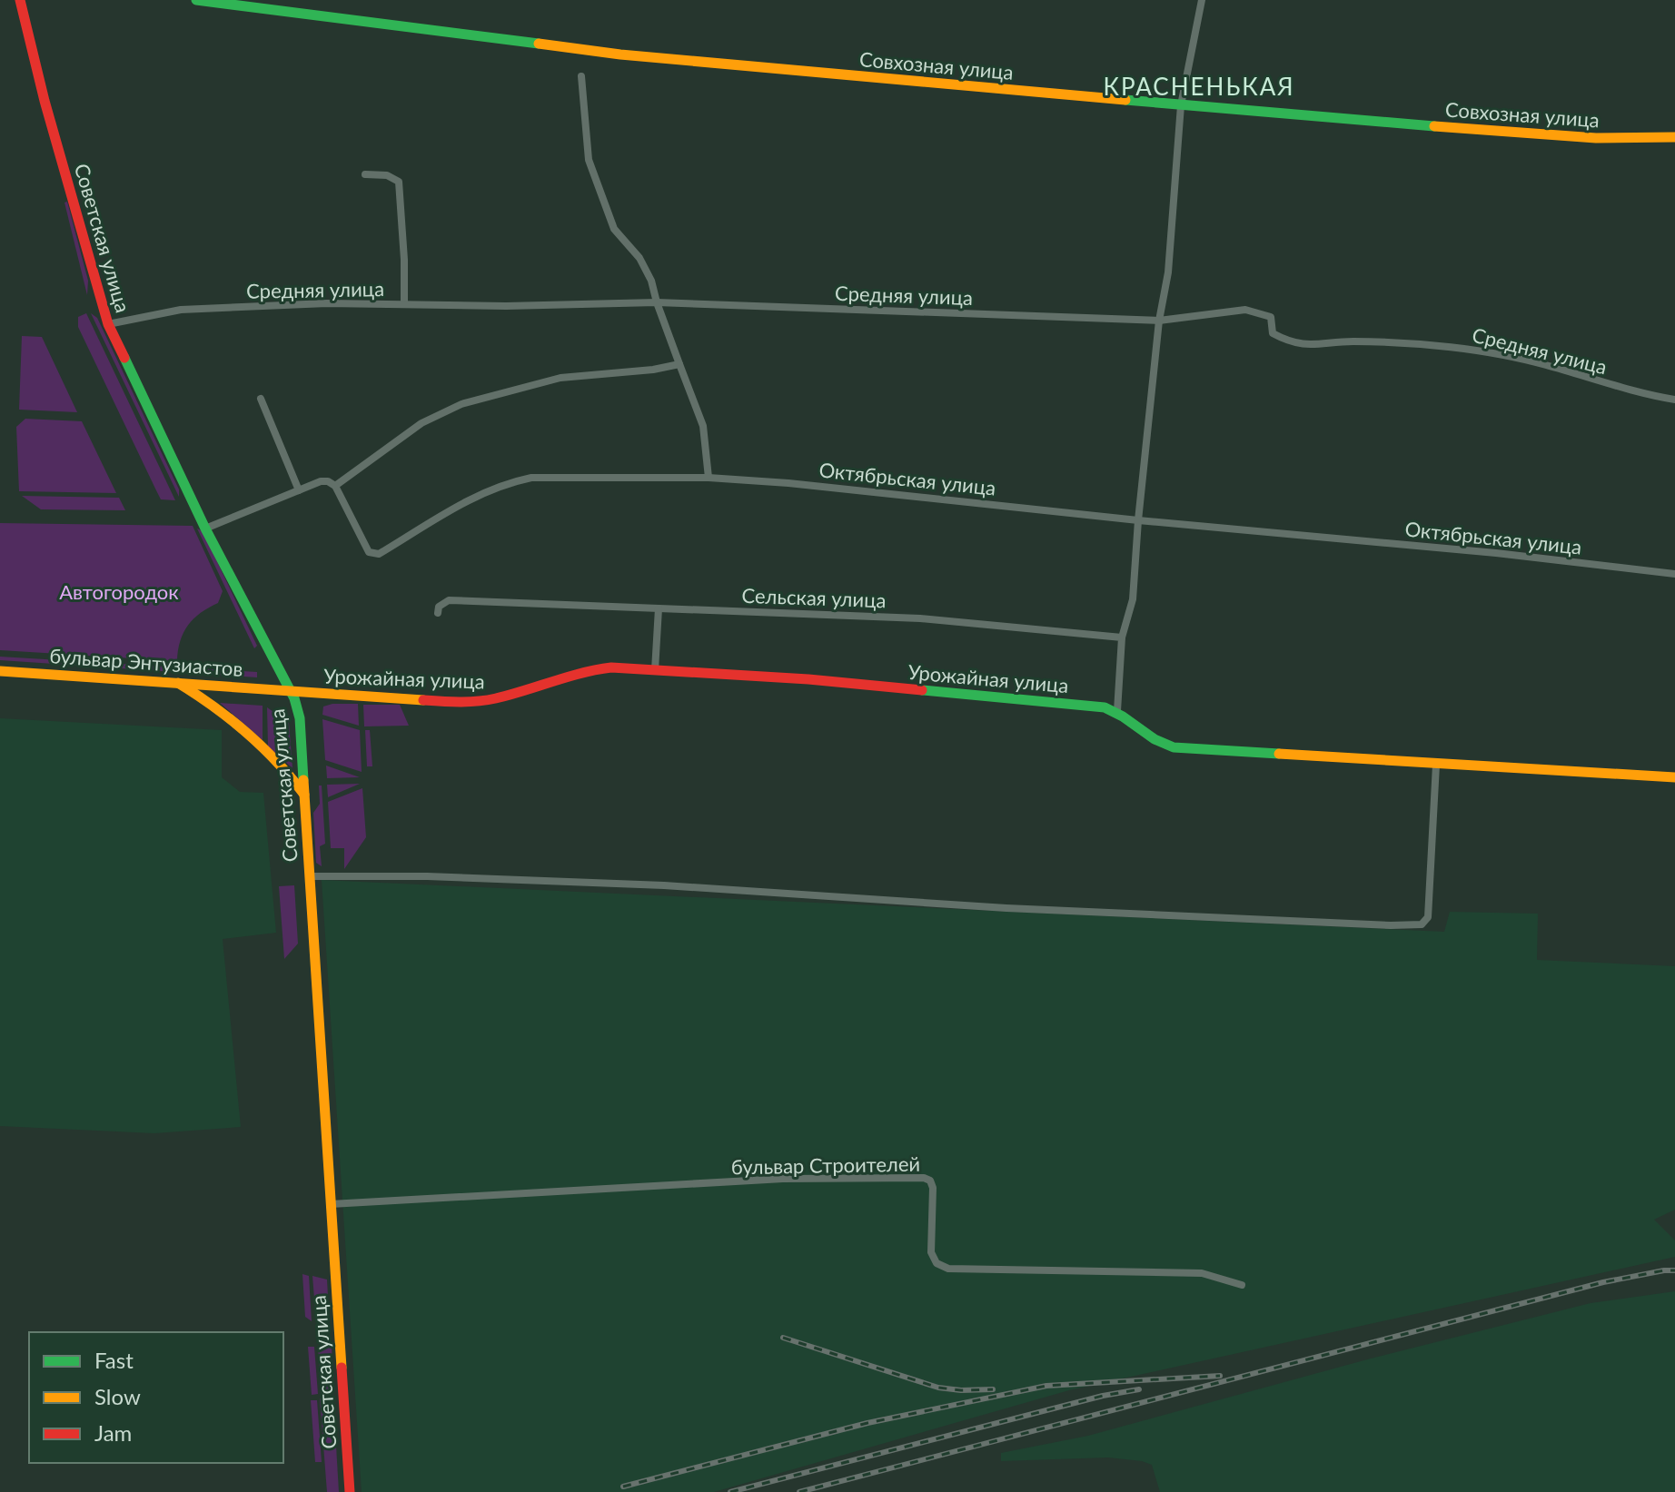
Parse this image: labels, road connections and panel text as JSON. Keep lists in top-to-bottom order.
{
  "streets": {
    "street": [
      "Совхозная улица",
      "Советская улица",
      "Средняя улица",
      "Октябрьская улица",
      "Сельская улица",
      "бульвар Энтузиастов",
      "Урожайная улица",
      "бульвар Строителей"
    ]
  },
  "crossings": [
    ["Советская улица", "Средняя улица"],
    ["Советская улица", "бульвар Энтузиастов"],
    ["Советская улица", "Урожайная улица"],
    ["Советская улица", "бульвар Строителей"],
    ["бульвар Энтузиастов", "Урожайная улица"]
  ],
  "districts": ["КРАСНЕНЬКАЯ"],
  "parks": ["Автогородок"],
  "legend": ["Fast", "Slow", "Jam"]
}
